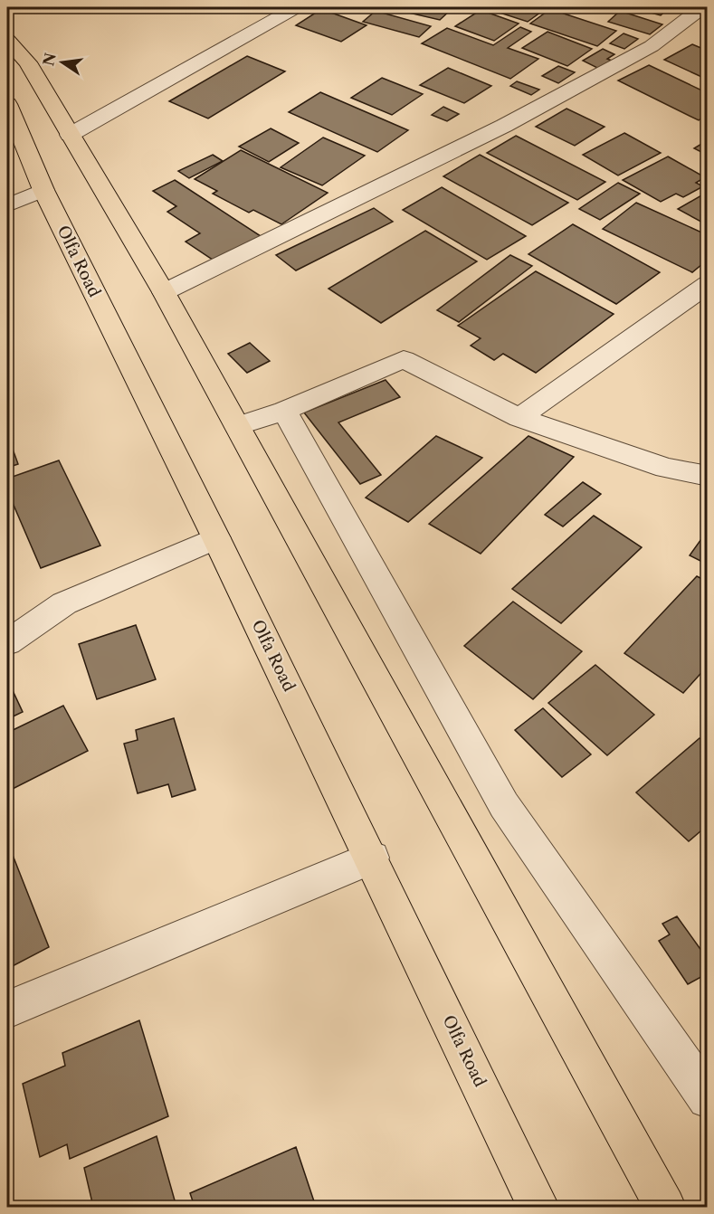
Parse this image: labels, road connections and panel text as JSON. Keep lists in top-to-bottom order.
{
  "streets": {
    "main road": ["Olfa Road"]
  },
  "north": "left"
}
